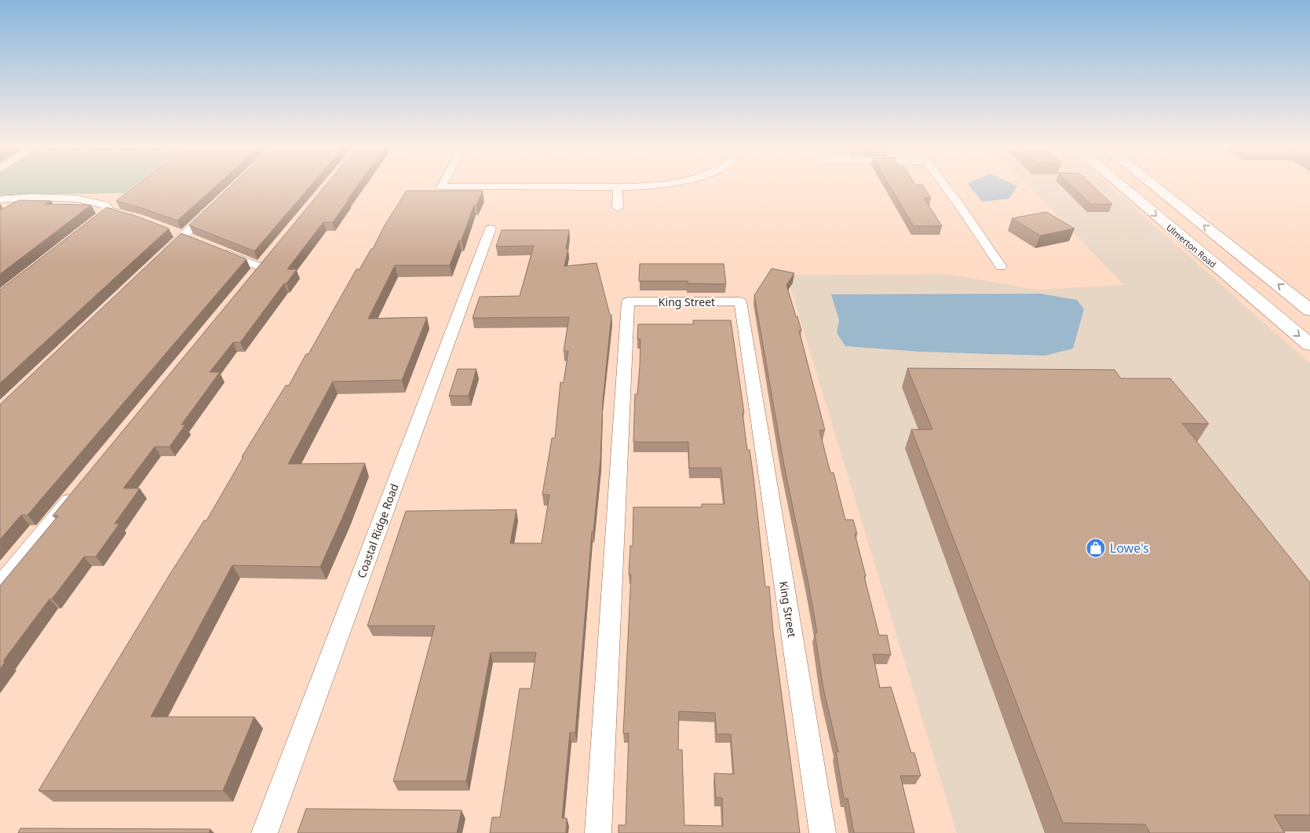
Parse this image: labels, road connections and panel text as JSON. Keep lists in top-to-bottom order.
{
  "streets": {
    "main road": ["Ulmerton Road"],
    "street": ["King Street", "Coastal Ridge Road"]
  },
  "places": {
    "shop": ["Lowe's"]
  }
}
